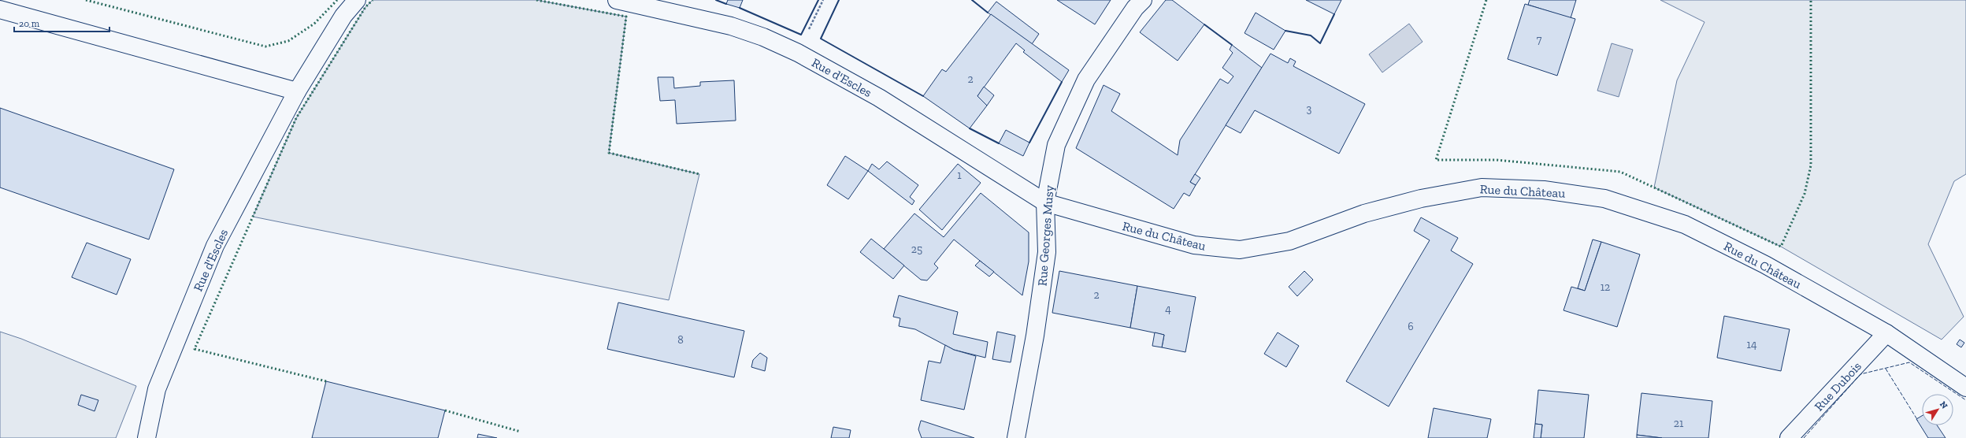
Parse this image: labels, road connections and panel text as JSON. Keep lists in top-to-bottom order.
{
  "streets": {
    "street": [
      "Rue d'Escles",
      "Rue du Château",
      "Rue Georges Musy",
      "Rue Dubois"
    ]
  },
  "crossings": [
    ["Rue d'Escles", "Rue du Château"],
    ["Rue d'Escles", "Rue Georges Musy"],
    ["Rue du Château", "Rue Georges Musy"],
    ["Rue du Château", "Rue Dubois"]
  ],
  "house_numbers": [
    "7",
    "2",
    "3",
    "1",
    "25",
    "12",
    "2",
    "4",
    "6",
    "8",
    "14",
    "21"
  ],
  "scale_bar": "20 m",
  "north": "top right"
}
